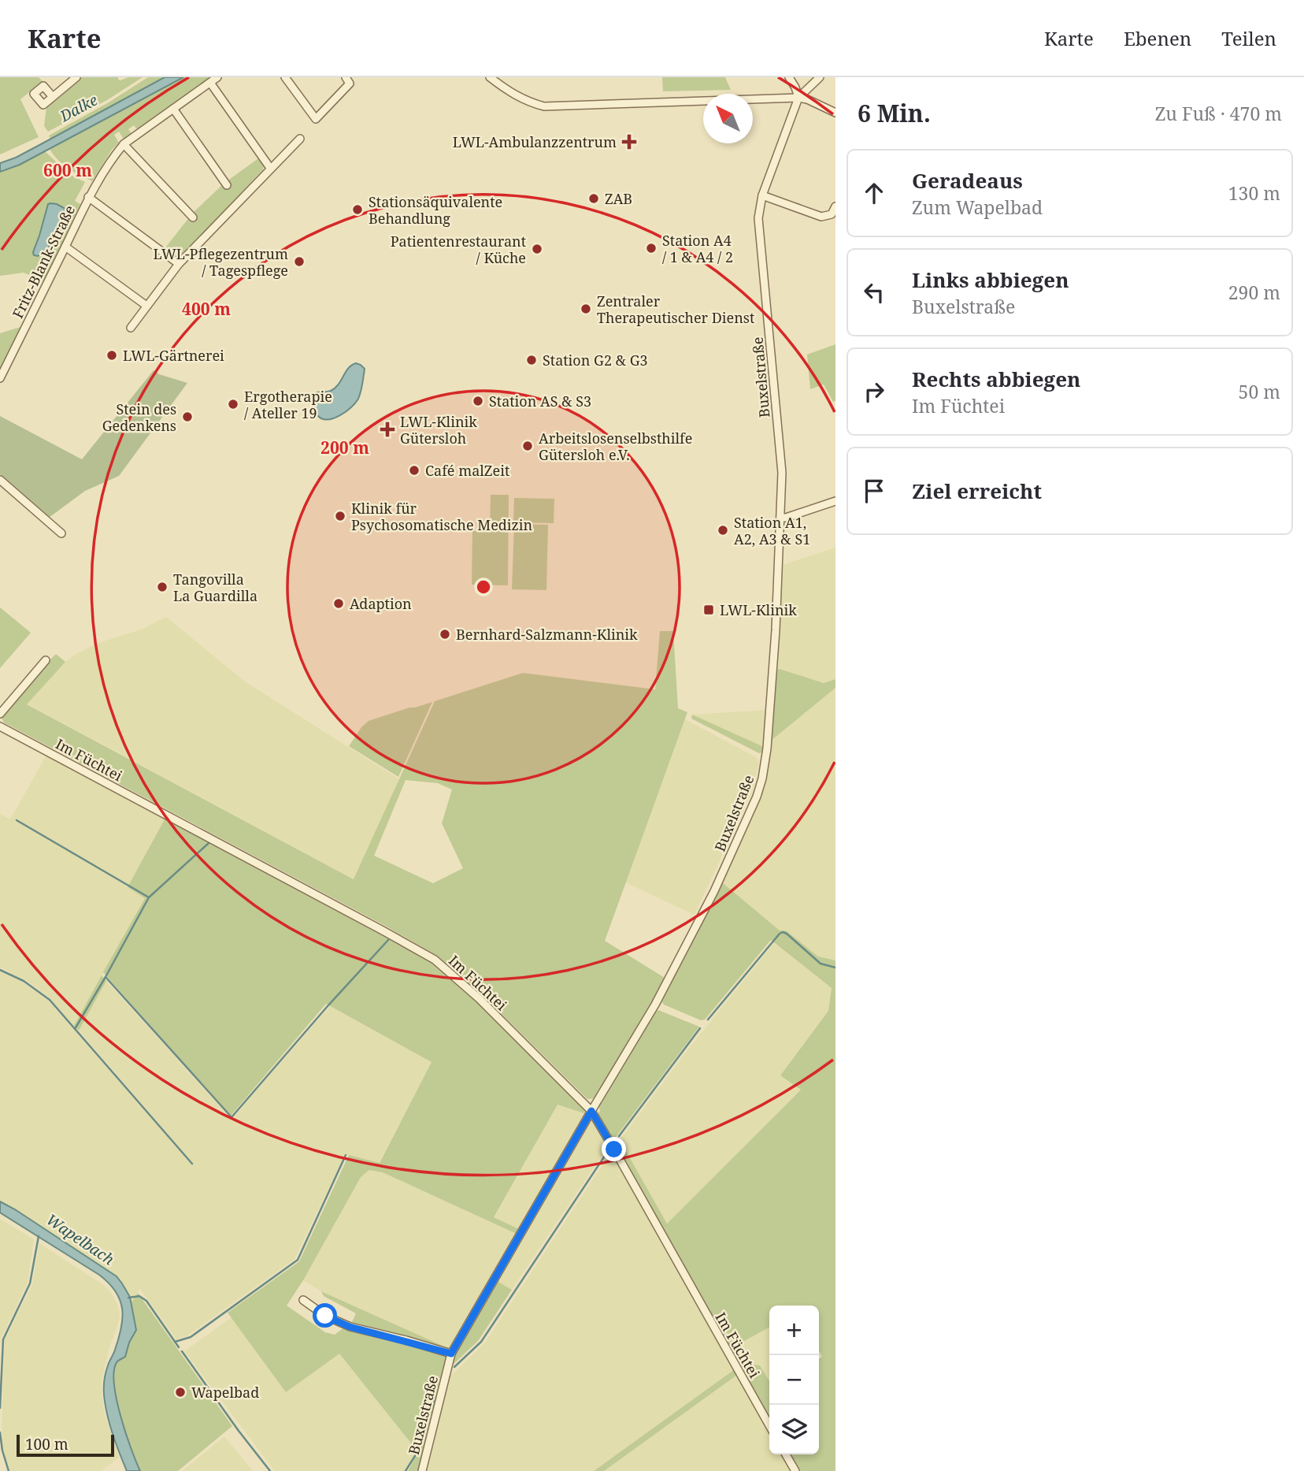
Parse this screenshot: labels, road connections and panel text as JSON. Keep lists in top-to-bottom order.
{
  "streets": {
    "street": ["Fritz-Blank-Straße", "Buxelstraße", "Im Füchtei"]
  },
  "crossings": [
    ["Buxelstraße", "Im Füchtei"]
  ],
  "water": ["Dalke", "Wapelbach"],
  "places": {
    "health": ["LWL-Ambulanzzentrum", "LWL-Klinik Gütersloh"],
    "other": [
      "ZAB",
      "Stationsäquivalente Behandlung",
      "Station A4 / 1 & A4 / 2",
      "Patientenrestaurant / Küche",
      "LWL-Pflegezentrum / Tagespflege",
      "Zentraler Therapeutischer Dienst",
      "LWL-Gärtnerei",
      "Station G2 & G3",
      "Station AS & S3",
      "Ergotherapie / Ateller 19",
      "Stein des Gedenkens",
      "Arbeitslosenselbsthilfe Gütersloh e.V.",
      "Café malZeit",
      "Klinik für Psychosomatische Medizin",
      "Station A1, A2, A3 & S1",
      "Tangovilla La Guardilla",
      "Adaption",
      "Bernhard-Salzmann-Klinik",
      "Wapelbad"
    ],
    "transit": ["LWL-Klinik"]
  },
  "scale_bar": "100 m",
  "north": "top left",
  "page": {
    "header": "Karte",
    "nav": ["Karte", "Ebenen", "Teilen"],
    "heading": ["6 Min.", "Zu Fuß · 470 m"],
    "list": [
      ["Geradeaus", "Zum Wapelbad", "130 m"],
      ["Links abbiegen", "Buxelstraße", "290 m"],
      ["Rechts abbiegen", "Im Füchtei", "50 m"],
      "Ziel erreicht"
    ],
    "map_buttons": ["+", "−"],
    "scale": "100 m"
  },
  "rings": ["600 m", "400 m", "200 m"]
}
